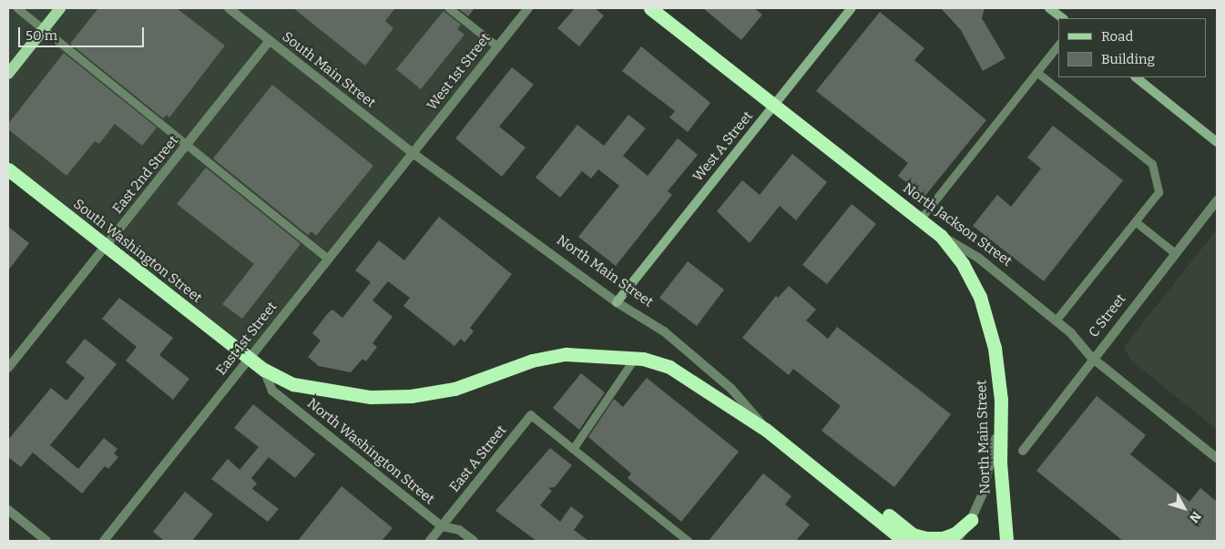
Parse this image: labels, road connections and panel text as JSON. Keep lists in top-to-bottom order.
{
  "streets": {
    "highway": ["North Jackson Street", "South Washington Street", "North Main Street"],
    "street": [
      "South Main Street",
      "West 1st Street",
      "West A Street",
      "East 2nd Street",
      "C Street",
      "East 1st Street",
      "North Washington Street",
      "East A Street"
    ]
  },
  "crossings": [
    ["South Main Street", "West 1st Street"],
    ["South Main Street", "East 2nd Street"],
    ["South Main Street", "North Main Street"],
    ["South Main Street", "East 1st Street"],
    ["West 1st Street", "North Main Street"],
    ["West 1st Street", "East 1st Street"],
    ["West A Street", "North Jackson Street"],
    ["West A Street", "North Main Street"],
    ["East 2nd Street", "South Washington Street"],
    ["North Jackson Street", "North Main Street"],
    ["North Jackson Street", "C Street"],
    ["South Washington Street", "North Main Street"],
    ["South Washington Street", "East 1st Street"],
    ["South Washington Street", "North Washington Street"],
    ["North Main Street", "East 1st Street"],
    ["North Main Street", "North Washington Street"],
    ["North Washington Street", "East A Street"]
  ],
  "legend": ["Road", "Building"],
  "scale_bar": "50 m",
  "north": "bottom right"
}
